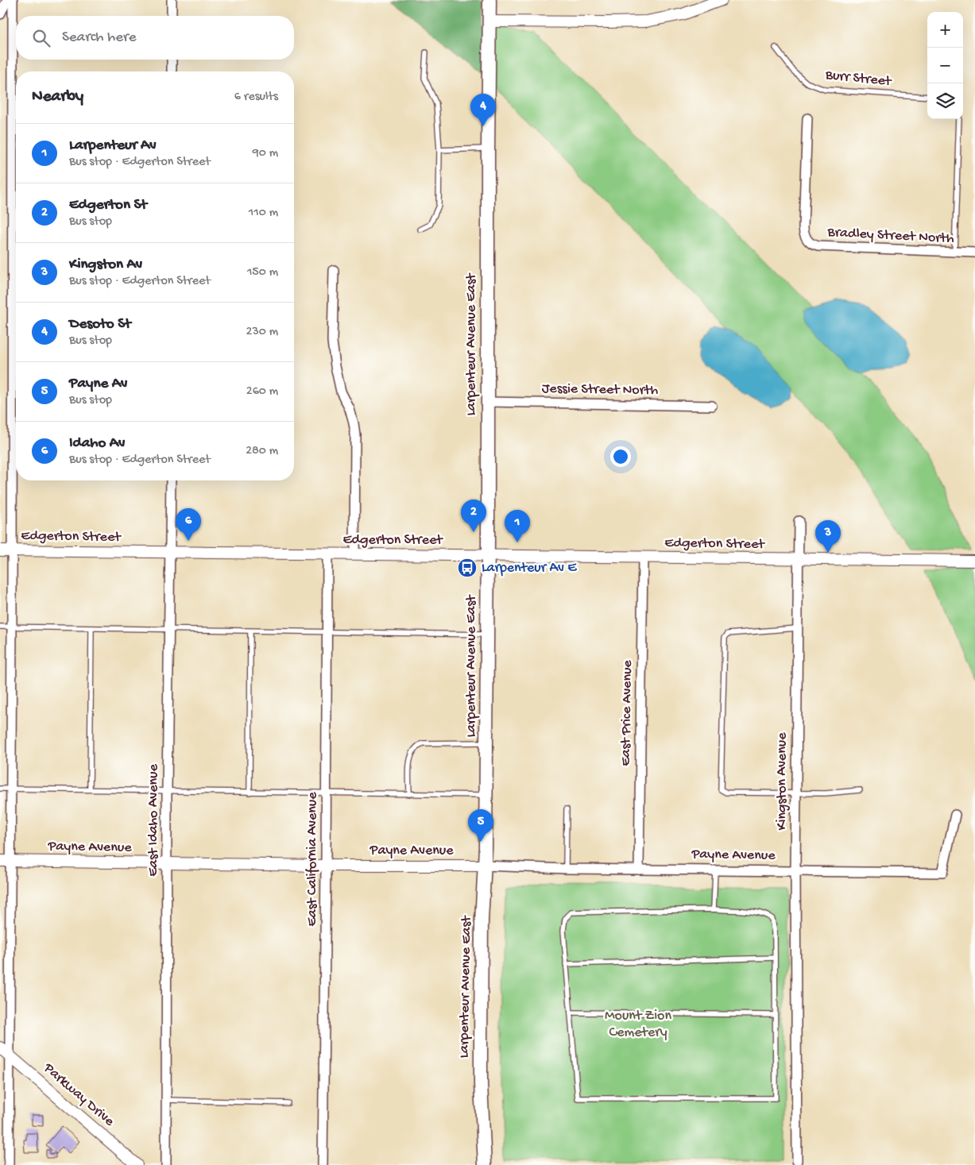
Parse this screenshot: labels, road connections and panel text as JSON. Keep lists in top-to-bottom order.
{
  "streets": {
    "main road": ["Larpenteur Avenue East"],
    "street": [
      "Bradley Street North",
      "Jessie Street North",
      "Edgerton Street",
      "East Price Avenue",
      "Kingston Avenue",
      "East Idaho Avenue",
      "Payne Avenue",
      "East California Avenue",
      "Parkway Drive"
    ],
    "lane": ["Burr Street"]
  },
  "crossings": [
    ["Larpenteur Avenue East", "Jessie Street North"],
    ["Larpenteur Avenue East", "Edgerton Street"],
    ["Larpenteur Avenue East", "Payne Avenue"],
    ["Edgerton Street", "East Price Avenue"],
    ["Edgerton Street", "Kingston Avenue"],
    ["Edgerton Street", "East Idaho Avenue"],
    ["Edgerton Street", "East California Avenue"],
    ["East Price Avenue", "Payne Avenue"],
    ["Kingston Avenue", "Payne Avenue"],
    ["East Idaho Avenue", "Payne Avenue"],
    ["Payne Avenue", "East California Avenue"]
  ],
  "parks": ["Mount Zion Cemetery"],
  "places": {
    "bus stop": ["Larpenteur Av E"]
  },
  "page": {
    "map_buttons": ["+", "−"],
    "search": "Search here",
    "heading": ["Nearby", "6 results"],
    "pins": [
      "4",
      "2",
      "6",
      "1",
      "3",
      "5"
    ],
    "list": [
      {
        "mark": "1",
        "name": "Larpenteur Av",
        "note": "Bus stop · Edgerton Street",
        "value": "90 m"
      },
      {
        "mark": "2",
        "name": "Edgerton St",
        "note": "Bus stop",
        "value": "110 m"
      },
      {
        "mark": "3",
        "name": "Kingston Av",
        "note": "Bus stop · Edgerton Street",
        "value": "150 m"
      },
      {
        "mark": "4",
        "name": "Desoto St",
        "note": "Bus stop",
        "value": "230 m"
      },
      {
        "mark": "5",
        "name": "Payne Av",
        "note": "Bus stop",
        "value": "260 m"
      },
      {
        "mark": "6",
        "name": "Idaho Av",
        "note": "Bus stop · Edgerton Street",
        "value": "280 m"
      }
    ]
  }
}
